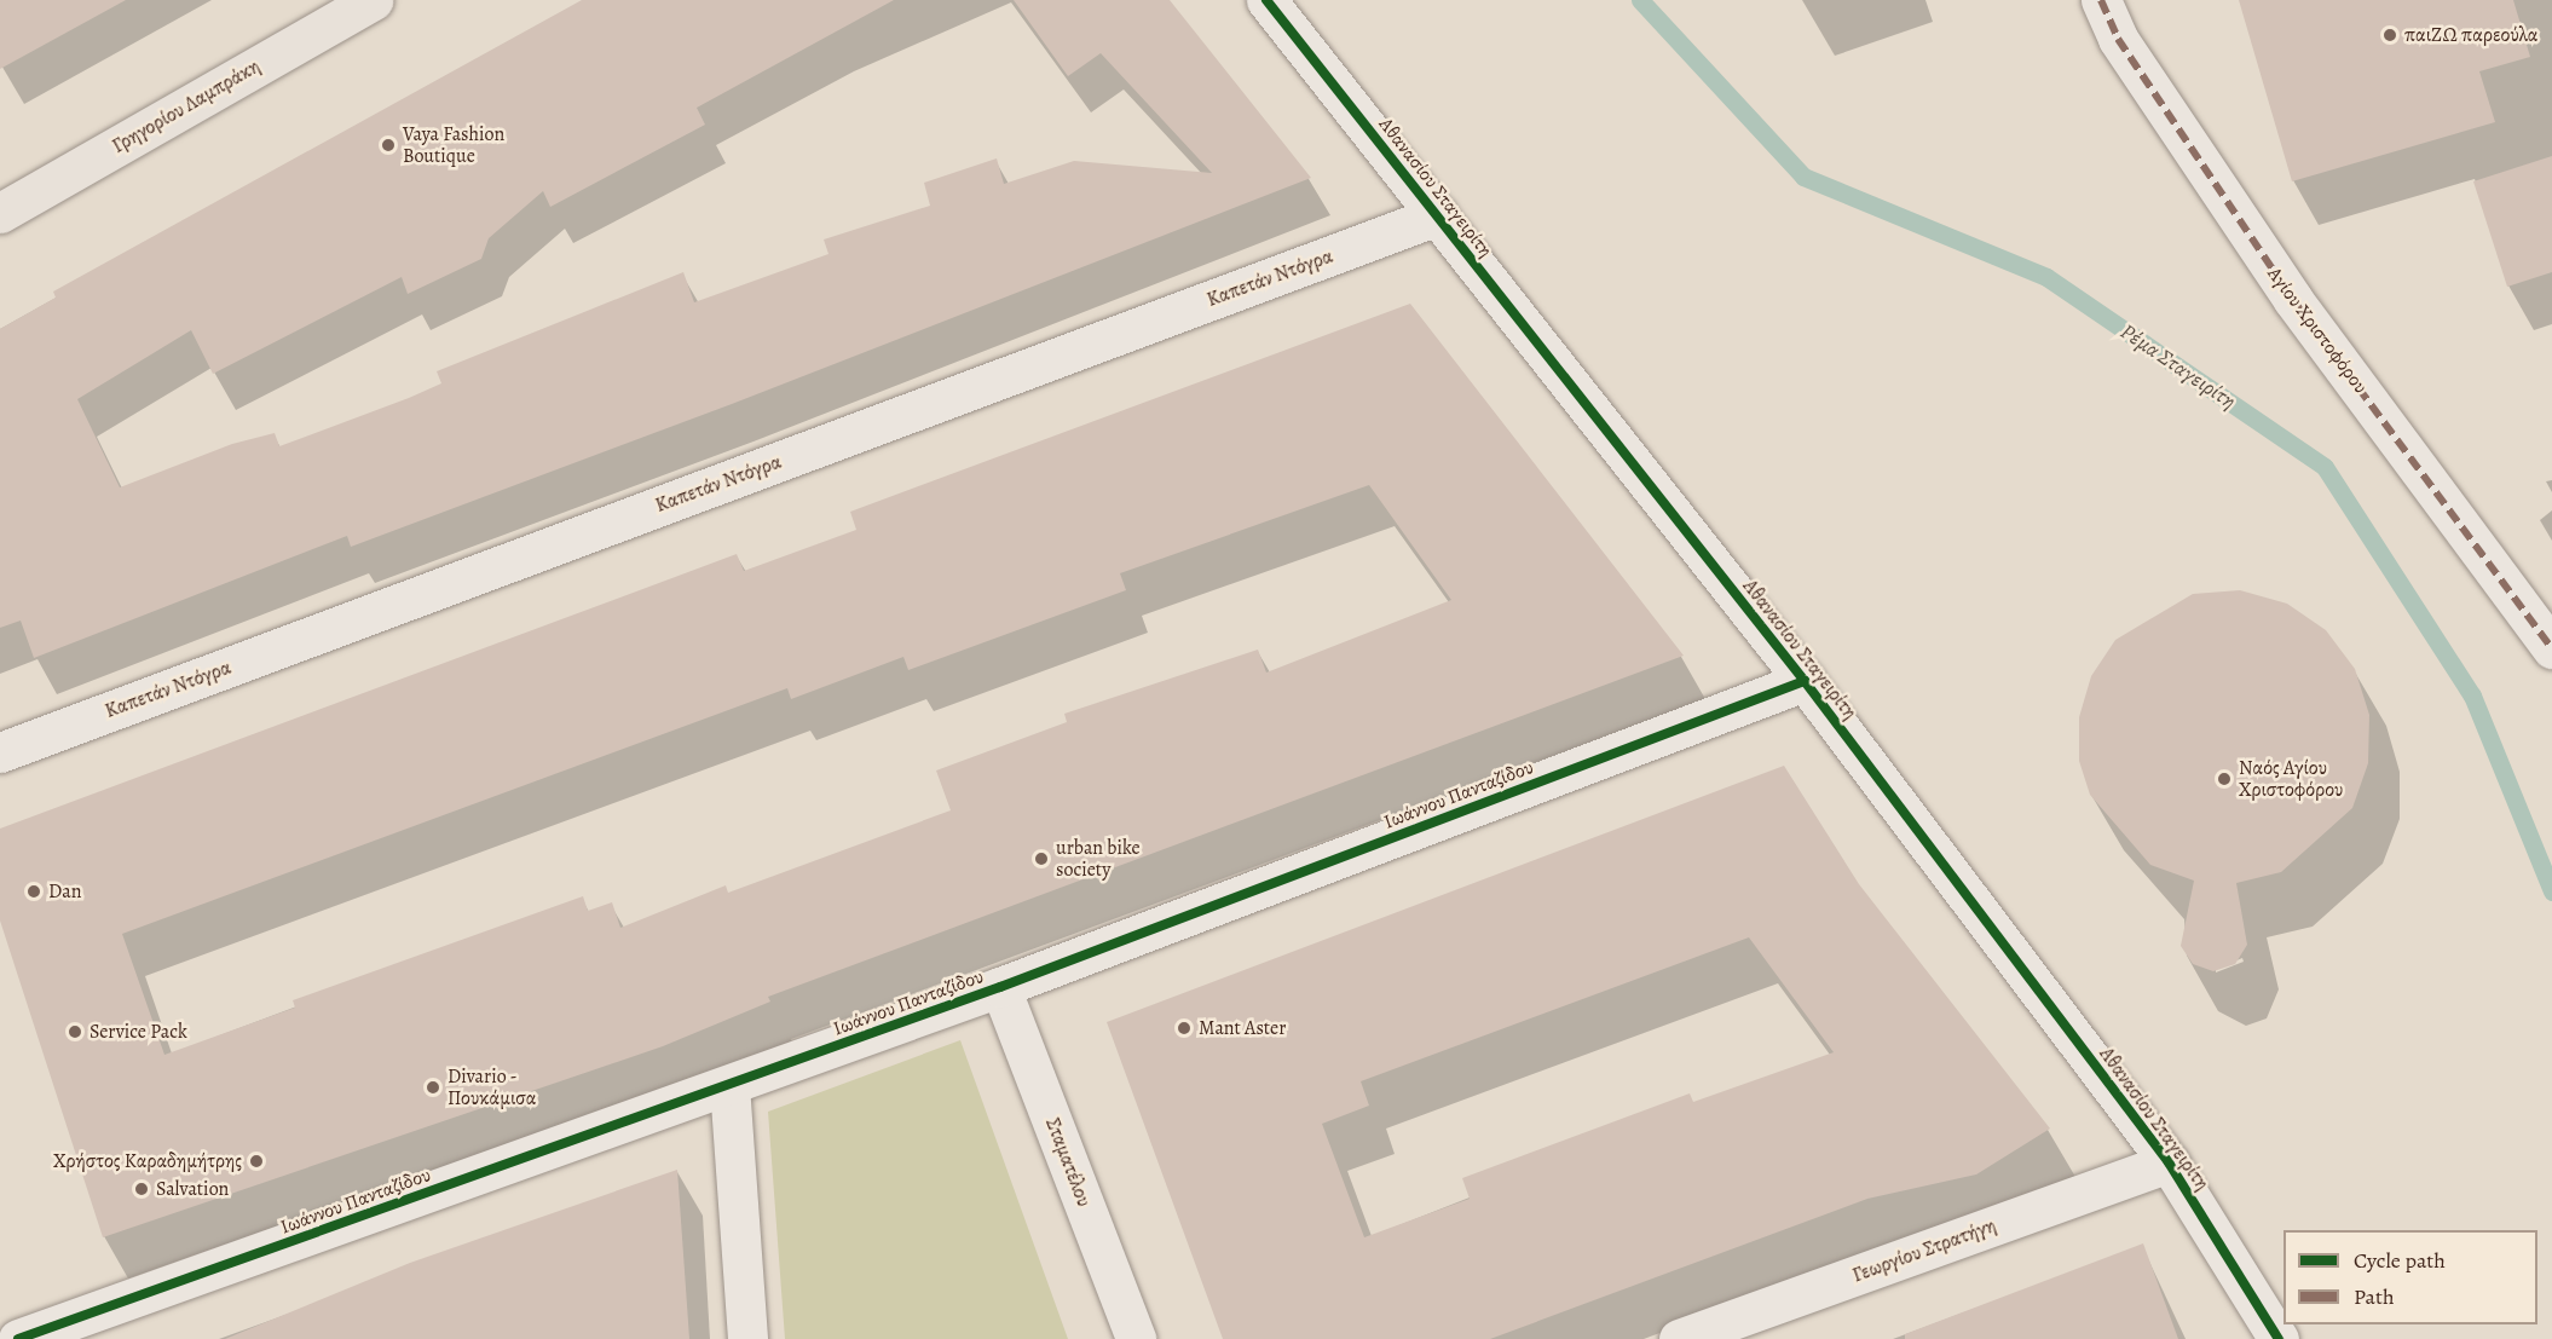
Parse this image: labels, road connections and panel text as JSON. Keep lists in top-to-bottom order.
{
  "streets": {
    "main road": ["Γρηγορίου Λαμπράκη"],
    "street": [
      "Αθανασίου Σταγειρίτη",
      "Καπετάν Ντόγρα",
      "Αγίου Χριστοφόρου",
      "Ιωάννου Πανταζίδου",
      "Σταματέλου",
      "Γεωργίου Στρατήγη"
    ]
  },
  "crossings": [
    ["Αθανασίου Σταγειρίτη", "Καπετάν Ντόγρα"],
    ["Αθανασίου Σταγειρίτη", "Ιωάννου Πανταζίδου"],
    ["Αθανασίου Σταγειρίτη", "Γεωργίου Στρατήγη"],
    ["Ιωάννου Πανταζίδου", "Σταματέλου"]
  ],
  "water": ["Ρέμα Σταγειρίτη"],
  "places": [
    "παιΖΩ παρεούλα",
    "Vaya Fashion Boutique",
    "Ναός Αγίου Χριστοφόρου",
    "urban bike society",
    "Dan",
    "Mant Aster",
    "Service Pack",
    "Divario - Πουκάμισα",
    "Χρήστος Καραδημήτρης",
    "Salvation"
  ],
  "legend": ["Cycle path", "Path"]
}
